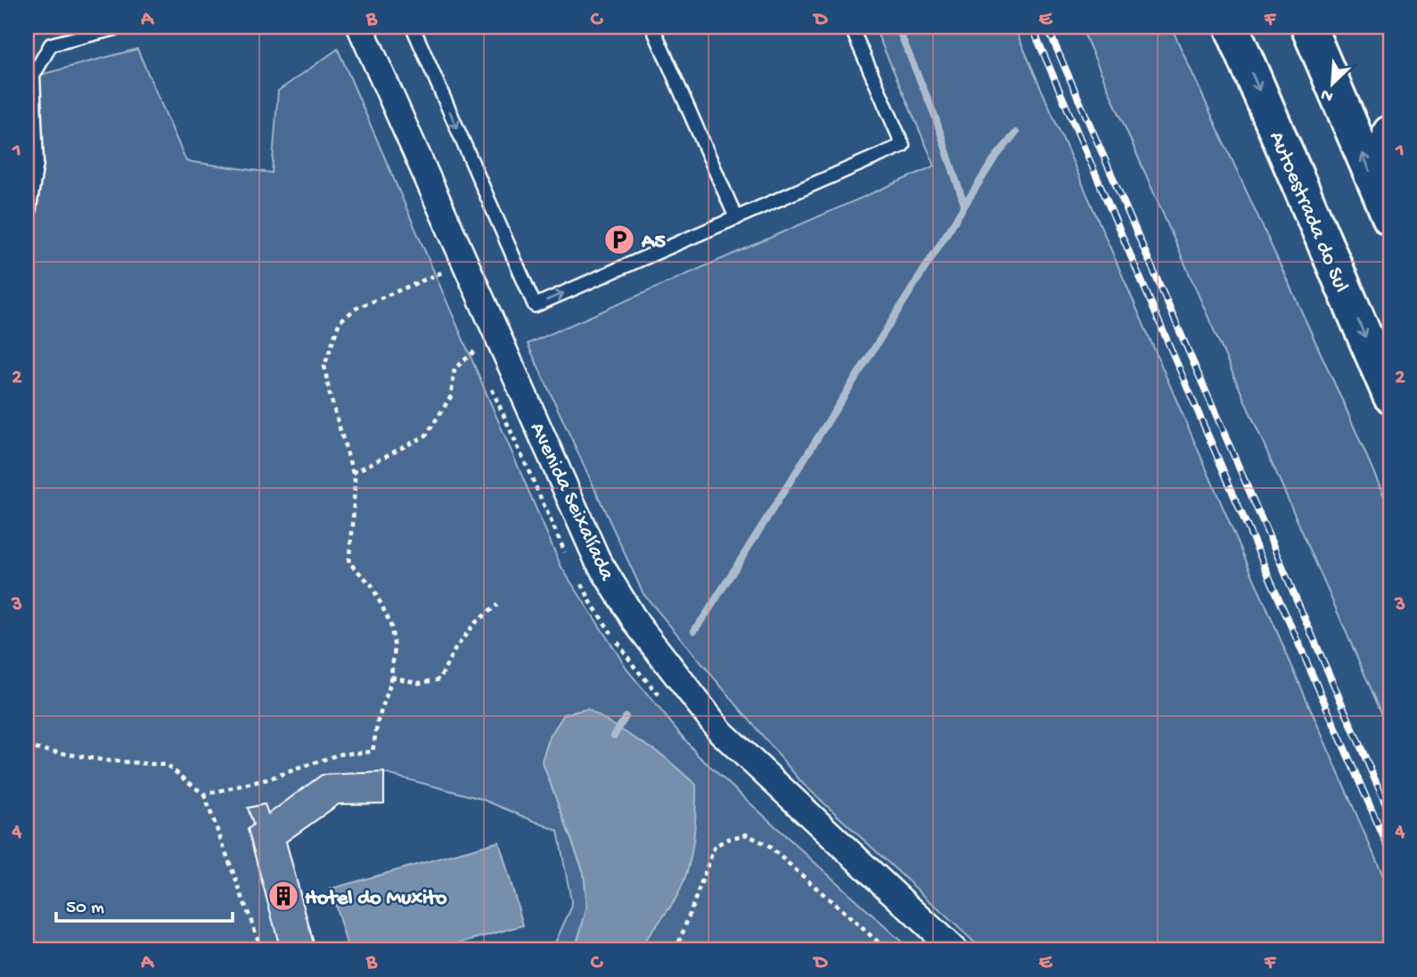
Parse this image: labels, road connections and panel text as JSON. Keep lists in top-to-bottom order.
{
  "streets": {
    "highway": ["Autoestrada do Sul"],
    "street": ["Avenida Seixalíada"]
  },
  "places": {
    "parking": ["A5"],
    "building": ["Hotel do Muxito"]
  },
  "scale_bar": "50 m",
  "north": "bottom left",
  "grid": {
    "columns": [
      "A",
      "B",
      "C",
      "D",
      "E",
      "F"
    ],
    "rows": [
      "1",
      "2",
      "3",
      "4"
    ]
  }
}
